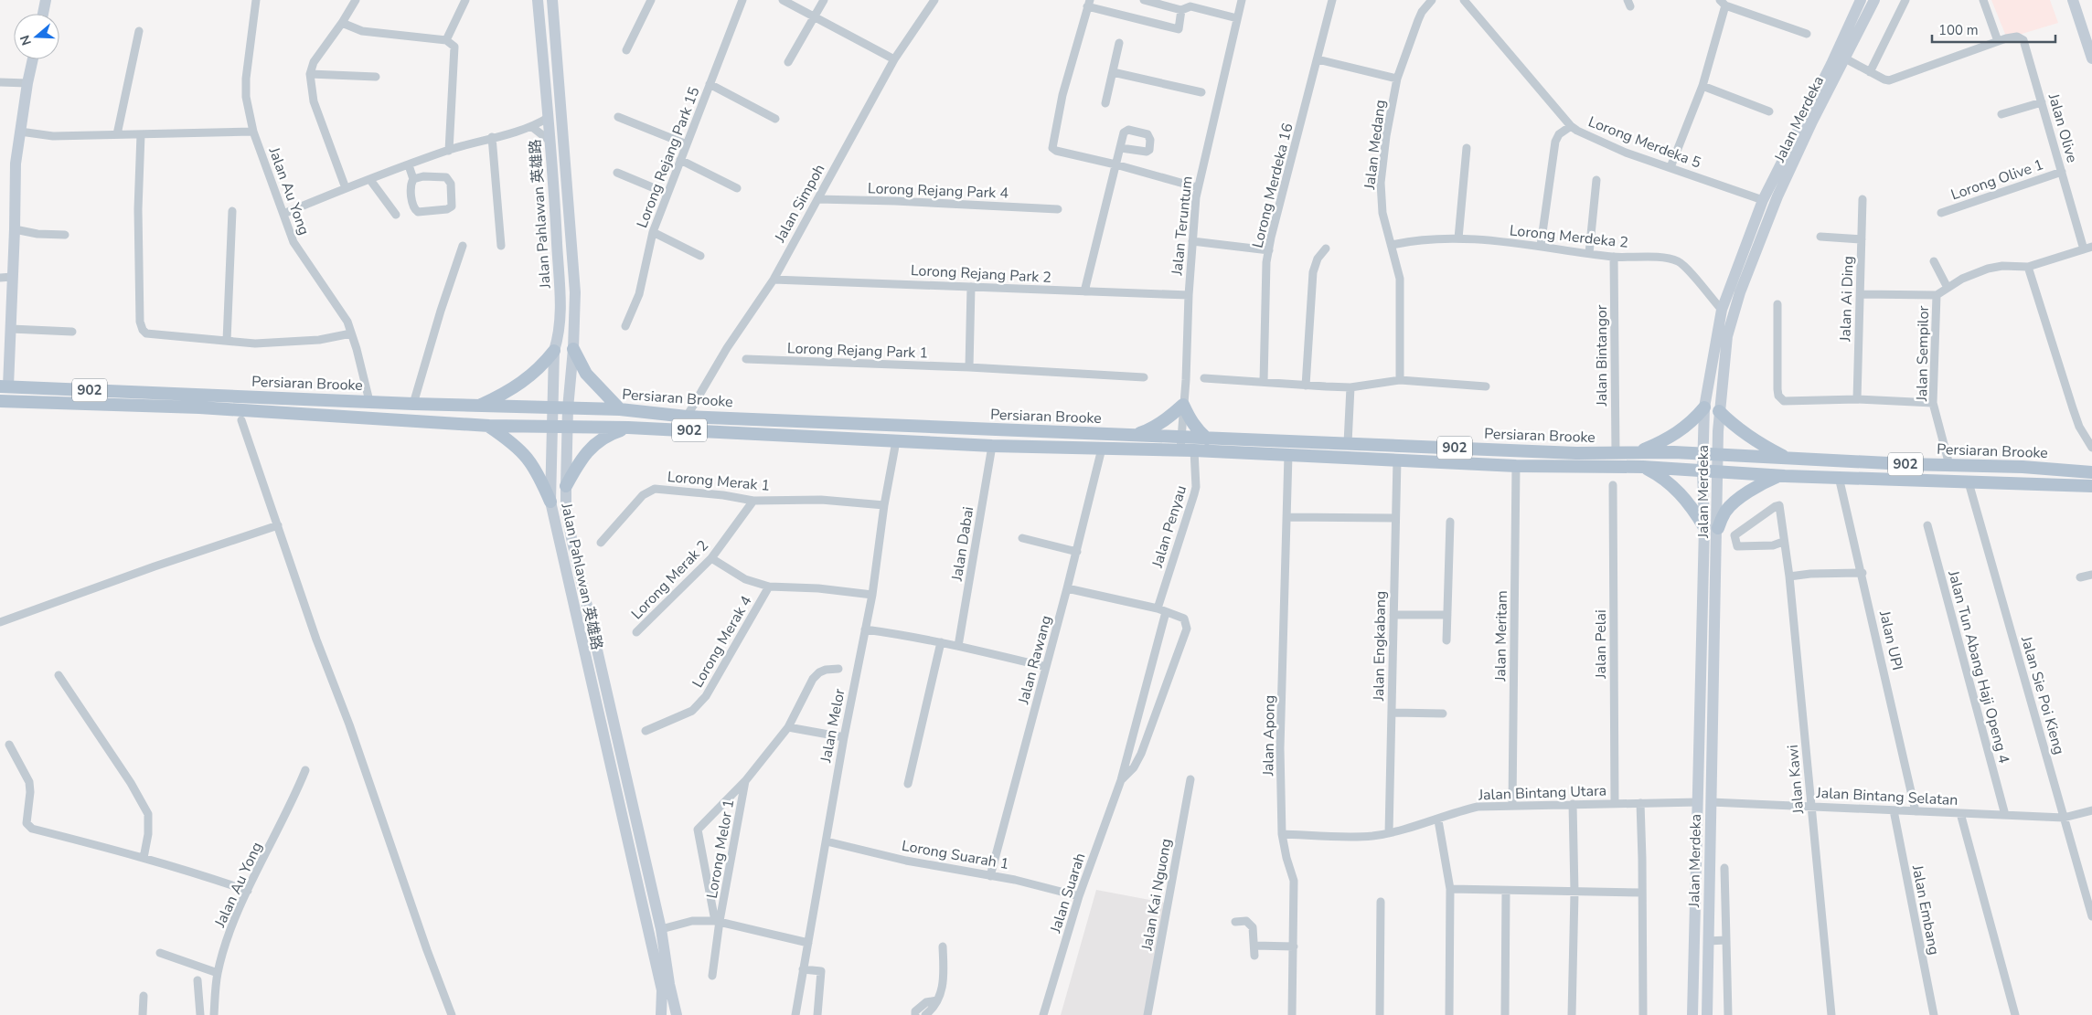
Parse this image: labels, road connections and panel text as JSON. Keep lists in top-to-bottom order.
{
  "streets": {
    "main road": [
      "Jalan Merdeka",
      "Jalan Pahlawan 英雄路",
      "Persiaran Brooke",
      "902"
    ],
    "street": [
      "Jalan Olive",
      "Lorong Merdeka 5",
      "Jalan Medang",
      "Lorong Rejang Park 15",
      "Lorong Olive 1",
      "Lorong Merdeka 16",
      "Lorong Rejang Park 4",
      "Jalan Au Yong",
      "Jalan Simpoh",
      "Jalan Teruntum",
      "Lorong Merdeka 2",
      "Lorong Rejang Park 2",
      "Jalan Ai Ding",
      "Lorong Rejang Park 1",
      "Jalan Sempilor",
      "Jalan Bintangor",
      "Lorong Merak 1",
      "Jalan Penyau",
      "Jalan Dabai",
      "Lorong Merak 2",
      "Jalan Meritam",
      "Jalan UPI",
      "Lorong Merak 4",
      "Jalan Pelai",
      "Jalan Engkabang",
      "Jalan Rawang",
      "Jalan Tun Abang Haji Openg 4",
      "Jalan Sie Poi Kieng",
      "Jalan Melor",
      "Jalan Apong",
      "Jalan Kawi",
      "Jalan Bintang Utara",
      "Jalan Bintang Selatan",
      "Lorong Melor 1",
      "Lorong Suarah 1",
      "Jalan Suarah",
      "Jalan Kai Nguong",
      "Jalan Embang"
    ]
  },
  "crossings": [
    ["Jalan Merdeka", "Lorong Merdeka 5"],
    ["Jalan Merdeka", "Lorong Merdeka 2"],
    ["Jalan Merdeka", "Persiaran Brooke"],
    ["Jalan Merdeka", "Jalan Bintang Utara"],
    ["Jalan Merdeka", "Jalan Bintang Selatan"],
    ["Jalan Olive", "Lorong Olive 1"],
    ["Jalan Medang", "Lorong Merdeka 2"],
    ["Lorong Rejang Park 4", "Jalan Simpoh"],
    ["Jalan Au Yong", "Persiaran Brooke"],
    ["Jalan Simpoh", "Lorong Rejang Park 2"],
    ["Jalan Simpoh", "Persiaran Brooke"],
    ["Jalan Pahlawan 英雄路", "Persiaran Brooke"],
    ["Jalan Pahlawan 英雄路", "Lorong Melor 1"],
    ["Jalan Teruntum", "Lorong Rejang Park 2"],
    ["Jalan Teruntum", "Persiaran Brooke"],
    ["Lorong Merdeka 2", "Jalan Bintangor"],
    ["Jalan Sempilor", "Persiaran Brooke"],
    ["Jalan Bintangor", "Persiaran Brooke"],
    ["Persiaran Brooke", "Jalan Penyau"],
    ["Persiaran Brooke", "Jalan Dabai"],
    ["Persiaran Brooke", "Jalan Meritam"],
    ["Persiaran Brooke", "Jalan UPI"],
    ["Persiaran Brooke", "Jalan Engkabang"],
    ["Persiaran Brooke", "Jalan Rawang"],
    ["Persiaran Brooke", "Jalan Sie Poi Kieng"],
    ["Persiaran Brooke", "Jalan Melor"],
    ["Persiaran Brooke", "Jalan Apong"],
    ["Lorong Merak 1", "Lorong Merak 2"],
    ["Lorong Merak 1", "Jalan Melor"],
    ["Jalan Penyau", "Jalan Suarah"],
    ["Jalan Meritam", "Jalan Bintang Utara"],
    ["Jalan UPI", "Jalan Bintang Selatan"],
    ["Jalan Pelai", "Jalan Bintang Utara"],
    ["Jalan Engkabang", "Jalan Bintang Utara"],
    ["Jalan Rawang", "Lorong Suarah 1"],
    ["Jalan Rawang", "Jalan Suarah"],
    ["Jalan Tun Abang Haji Openg 4", "Jalan Bintang Selatan"],
    ["Jalan Sie Poi Kieng", "Jalan Bintang Selatan"],
    ["Jalan Melor", "Lorong Melor 1"],
    ["Jalan Melor", "Lorong Suarah 1"],
    ["Jalan Apong", "Jalan Bintang Utara"],
    ["Jalan Kawi", "Jalan Bintang Selatan"],
    ["Jalan Bintang Selatan", "Jalan Embang"],
    ["Lorong Suarah 1", "Jalan Suarah"]
  ],
  "scale_bar": "100 m",
  "north": "left"
}
